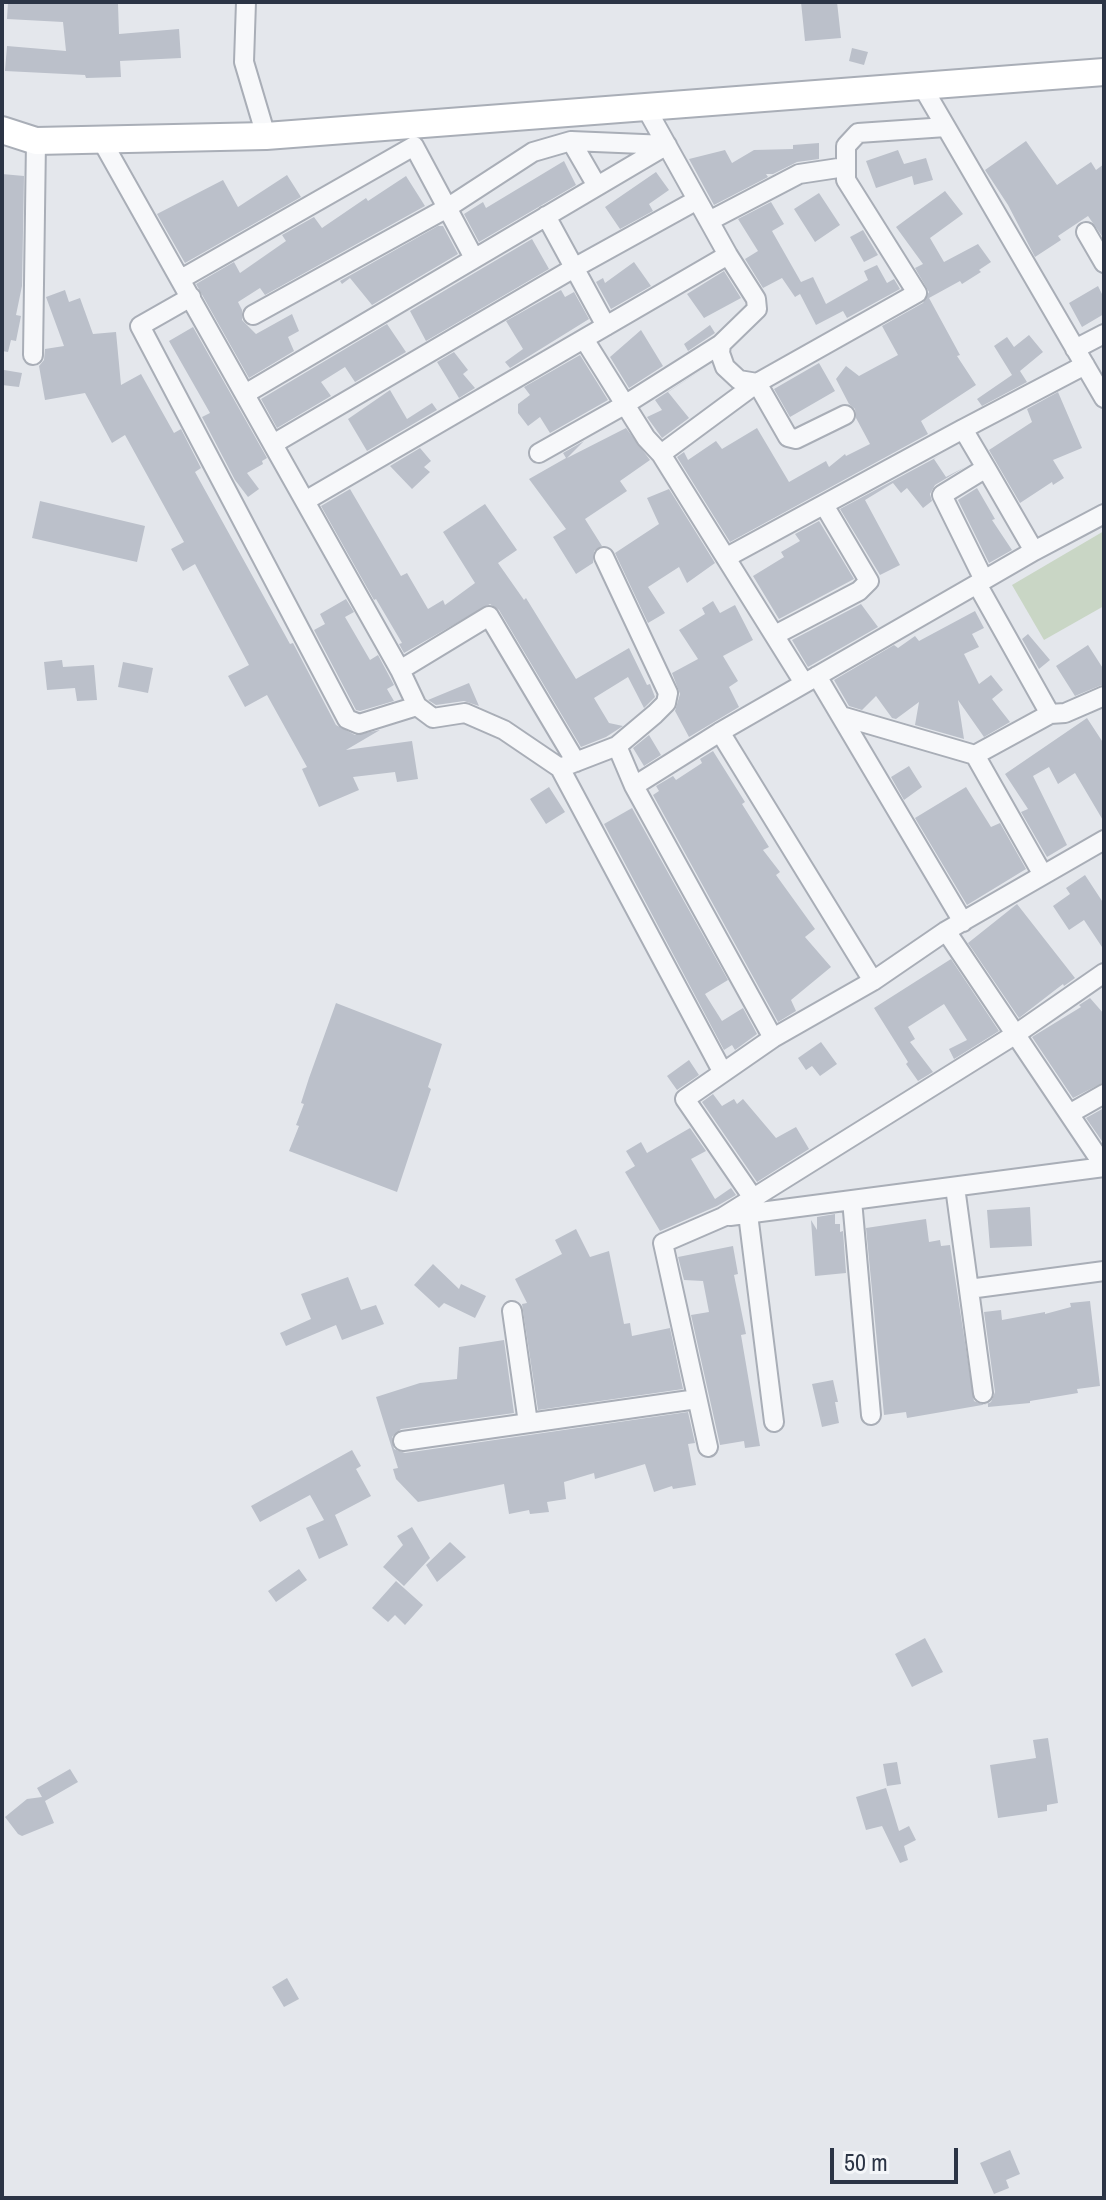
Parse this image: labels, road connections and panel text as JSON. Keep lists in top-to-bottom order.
{
  "scale_bar": "50 m"
}
